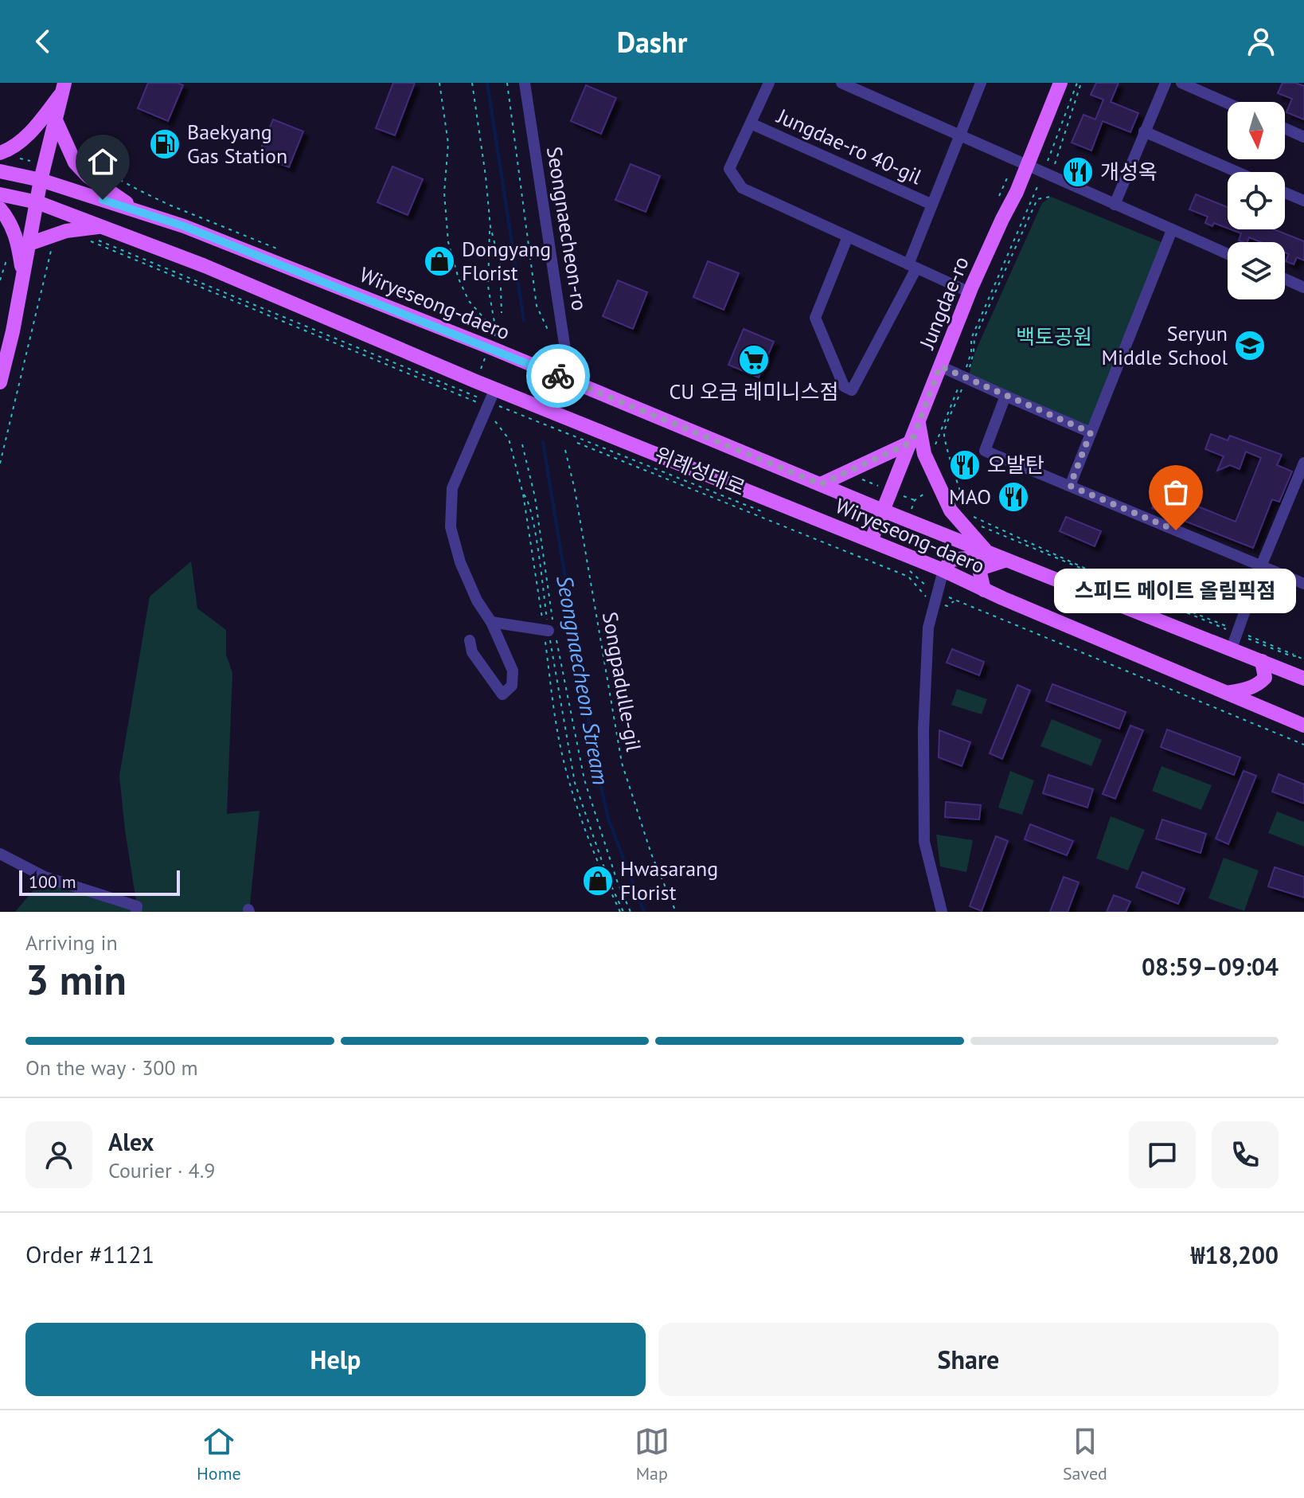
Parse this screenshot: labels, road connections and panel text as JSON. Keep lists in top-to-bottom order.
{
  "streets": {
    "main road": ["Jungdae-ro", "Wiryeseong-daero"],
    "street": ["Jungdae-ro 40-gil", "Seongnaecheon-ro"],
    "path": ["위례성대로", "Songpadulle-gil"]
  },
  "crossings": [
    ["Jungdae-ro 40-gil", "Jungdae-ro"],
    ["Seongnaecheon-ro", "Wiryeseong-daero"],
    ["Jungdae-ro", "Wiryeseong-daero"],
    ["Wiryeseong-daero", "위례성대로"]
  ],
  "water": ["Seongnaecheon Stream"],
  "parks": ["백토공원"],
  "places": {
    "fuel station": ["Baekyang Gas Station"],
    "restaurant": ["개성옥", "오발탄", "MAO"],
    "shop": ["Dongyang Florist", "Hwasarang Florist"],
    "school or university": ["Seryun Middle School"],
    "supermarket": ["CU 오금 레미니스점"],
    "other": ["스피드 메이트 올림픽점"]
  },
  "scale_bar": "100 m",
  "north": "bottom",
  "page": {
    "header": "Dashr",
    "bubble": "스피드 메이트 올림픽점",
    "scale": "100 m",
    "heading": ["3 min", "Arriving in", "08:59–09:04"],
    "panel": [
      "Alex",
      "Courier · 4.9",
      "Order #1121",
      "₩18,200"
    ],
    "bar": "On the way · 300 m",
    "buttons": ["Help", "Share"],
    "tabs": ["Home", "Map", "Saved"]
  }
}
